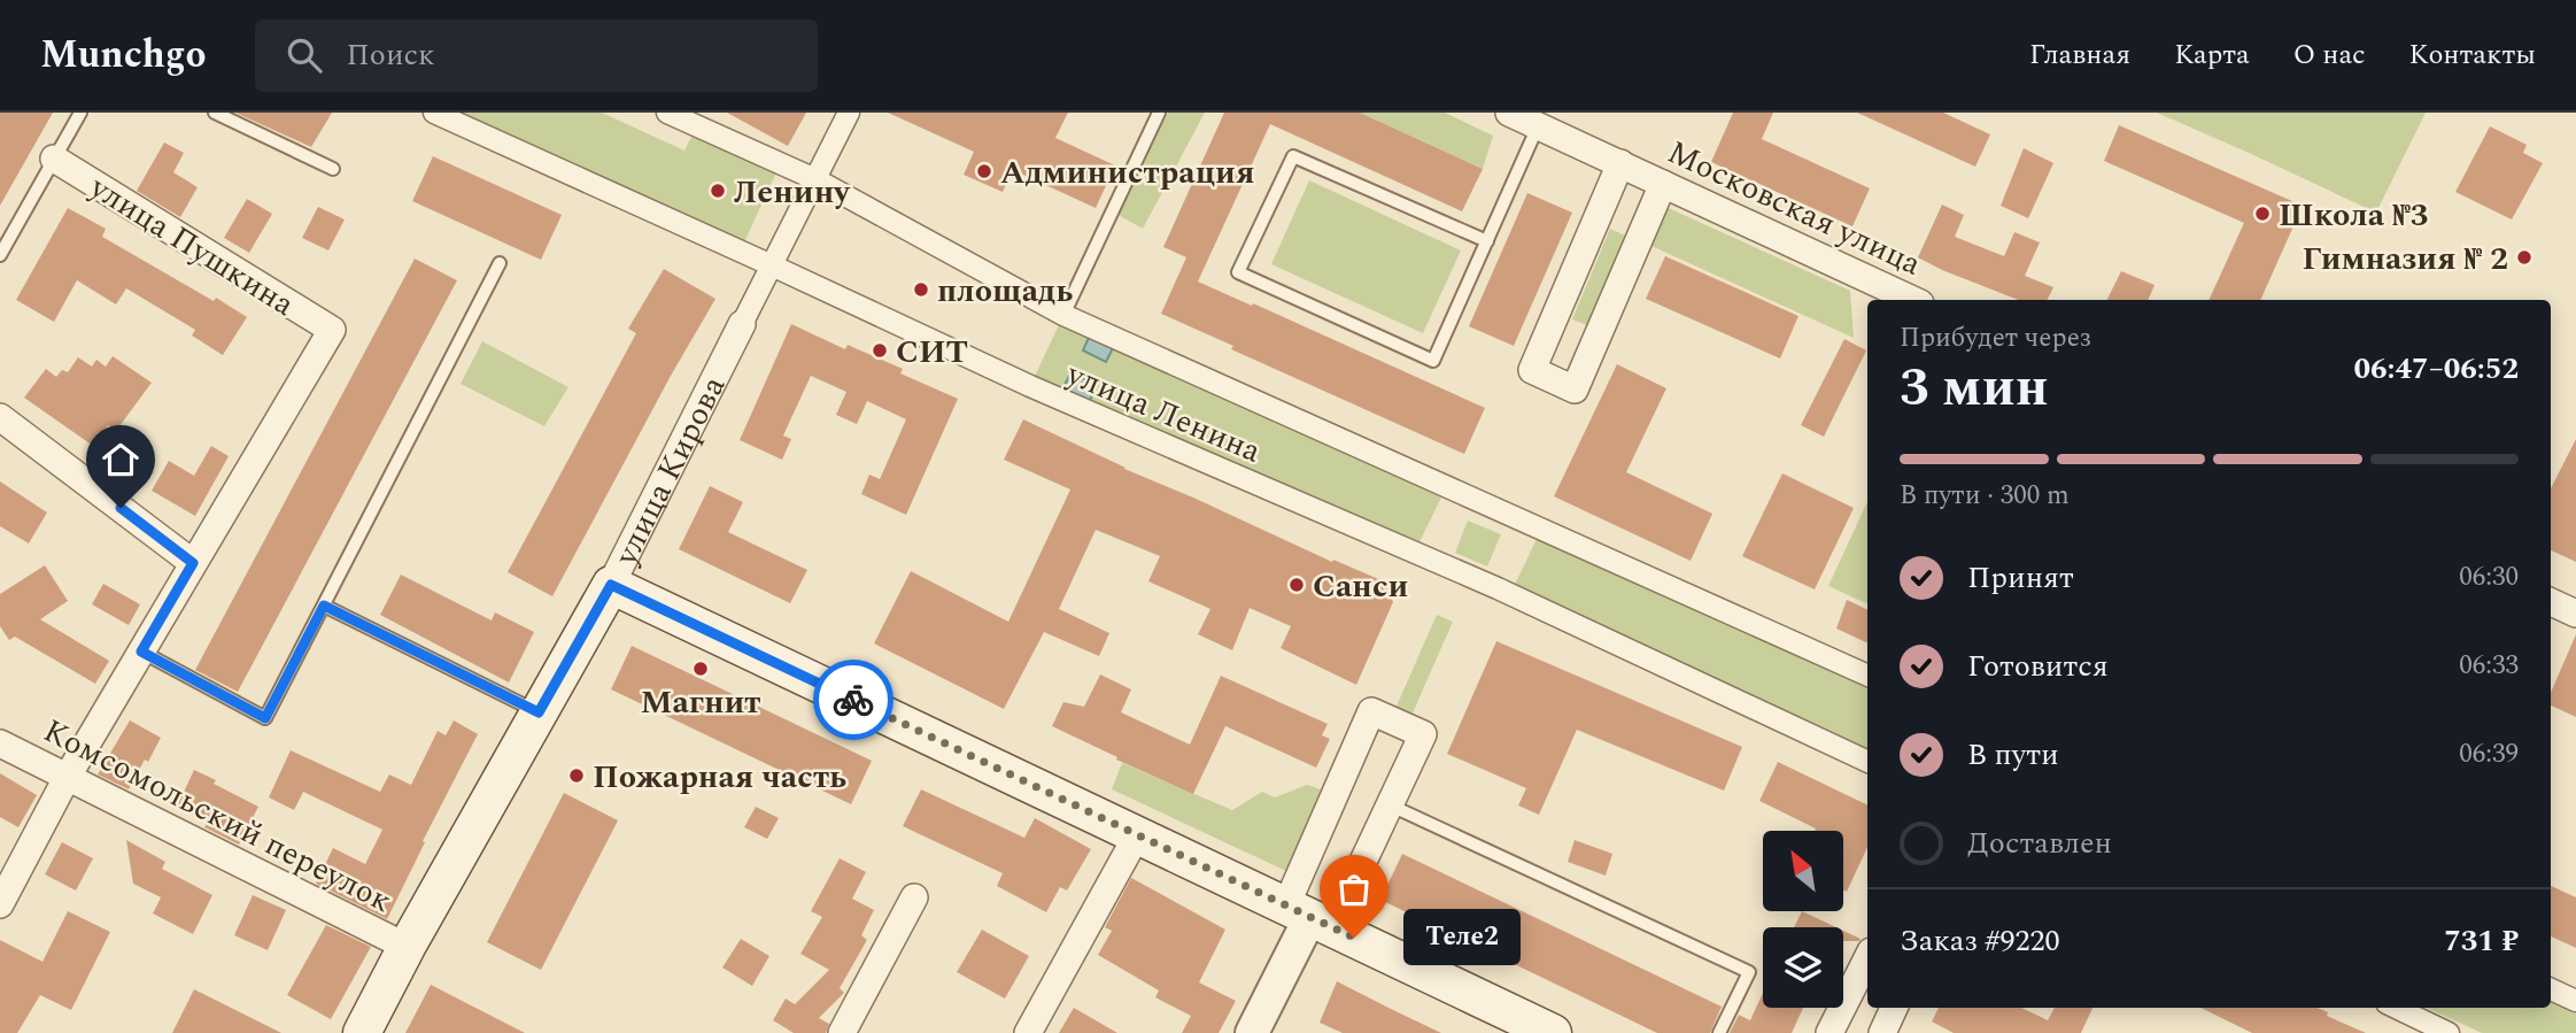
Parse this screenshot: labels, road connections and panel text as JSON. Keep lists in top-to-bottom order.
{
  "streets": {
    "main road": ["улица Кирова"],
    "street": [
      "Московская улица",
      "улица Пушкина",
      "улица Ленина",
      "Комсомольский переулок"
    ]
  },
  "crossings": [
    ["улица Ленина", "улица Кирова"],
    ["улица Кирова", "Комсомольский переулок"]
  ],
  "places": [
    "Администрация",
    "Ленину",
    "Школа №3",
    "Гимназия № 2",
    "площадь",
    "СИТ",
    "Санси",
    "Магнит",
    "Пожарная часть",
    "Теле2"
  ],
  "north": "top left",
  "page": {
    "header": "Munchgo",
    "search": "Поиск",
    "nav": [
      "Главная",
      "Карта",
      "О нас",
      "Контакты"
    ],
    "heading": ["3 мин", "Прибудет через", "06:47–06:52"],
    "panel": ["Заказ #9220", "731 ₽"],
    "bar": "В пути · 300 m",
    "list": [
      ["Принят", "06:30"],
      ["Готовится", "06:33"],
      ["В пути", "06:39"],
      "Доставлен"
    ],
    "bubble": "Теле2"
  }
}
